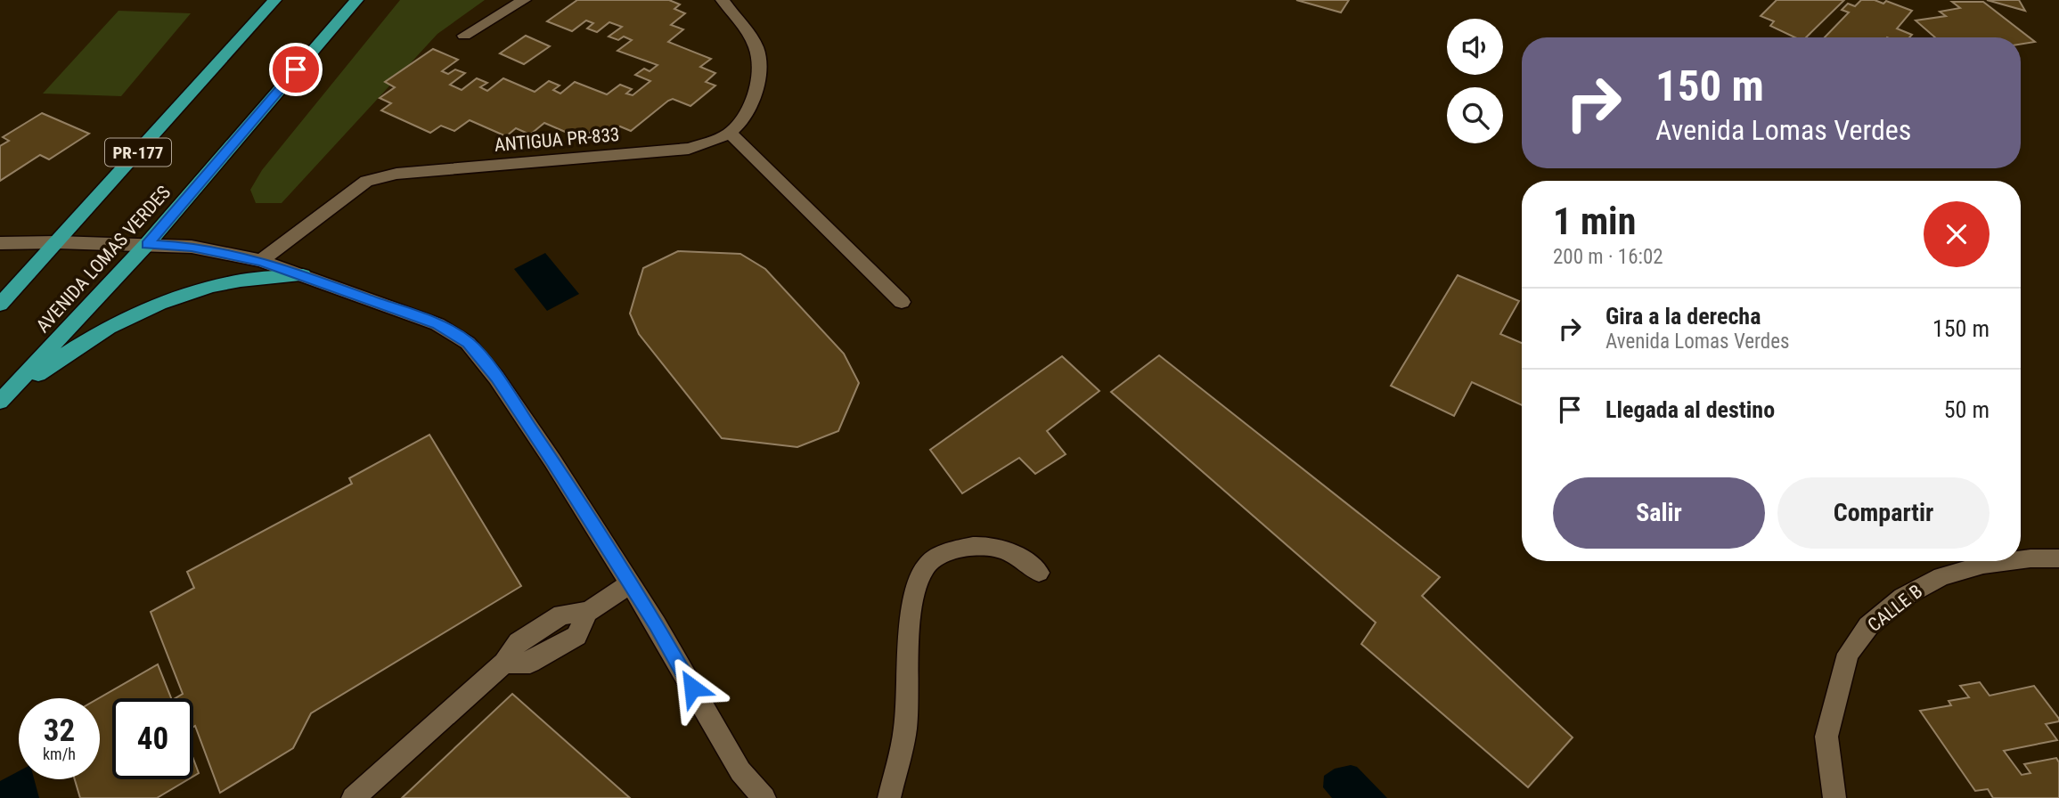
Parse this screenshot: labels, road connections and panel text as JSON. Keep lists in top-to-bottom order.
{
  "streets": {
    "highway": ["PR-177", "AVENIDA LOMAS VERDES"],
    "street": ["ANTIGUA PR-833", "CALLE B"]
  },
  "page": {
    "turn": ["150 m", "Avenida Lomas Verdes"],
    "heading": ["1 min", "200 m · 16:02"],
    "list": [
      {
        "name": "Gira a la derecha",
        "note": "Avenida Lomas Verdes",
        "value": "150 m"
      },
      {
        "name": "Llegada al destino",
        "value": "50 m"
      }
    ],
    "buttons": ["Salir", "Compartir"],
    "speed": "32 km/h",
    "limit": "40"
  }
}
